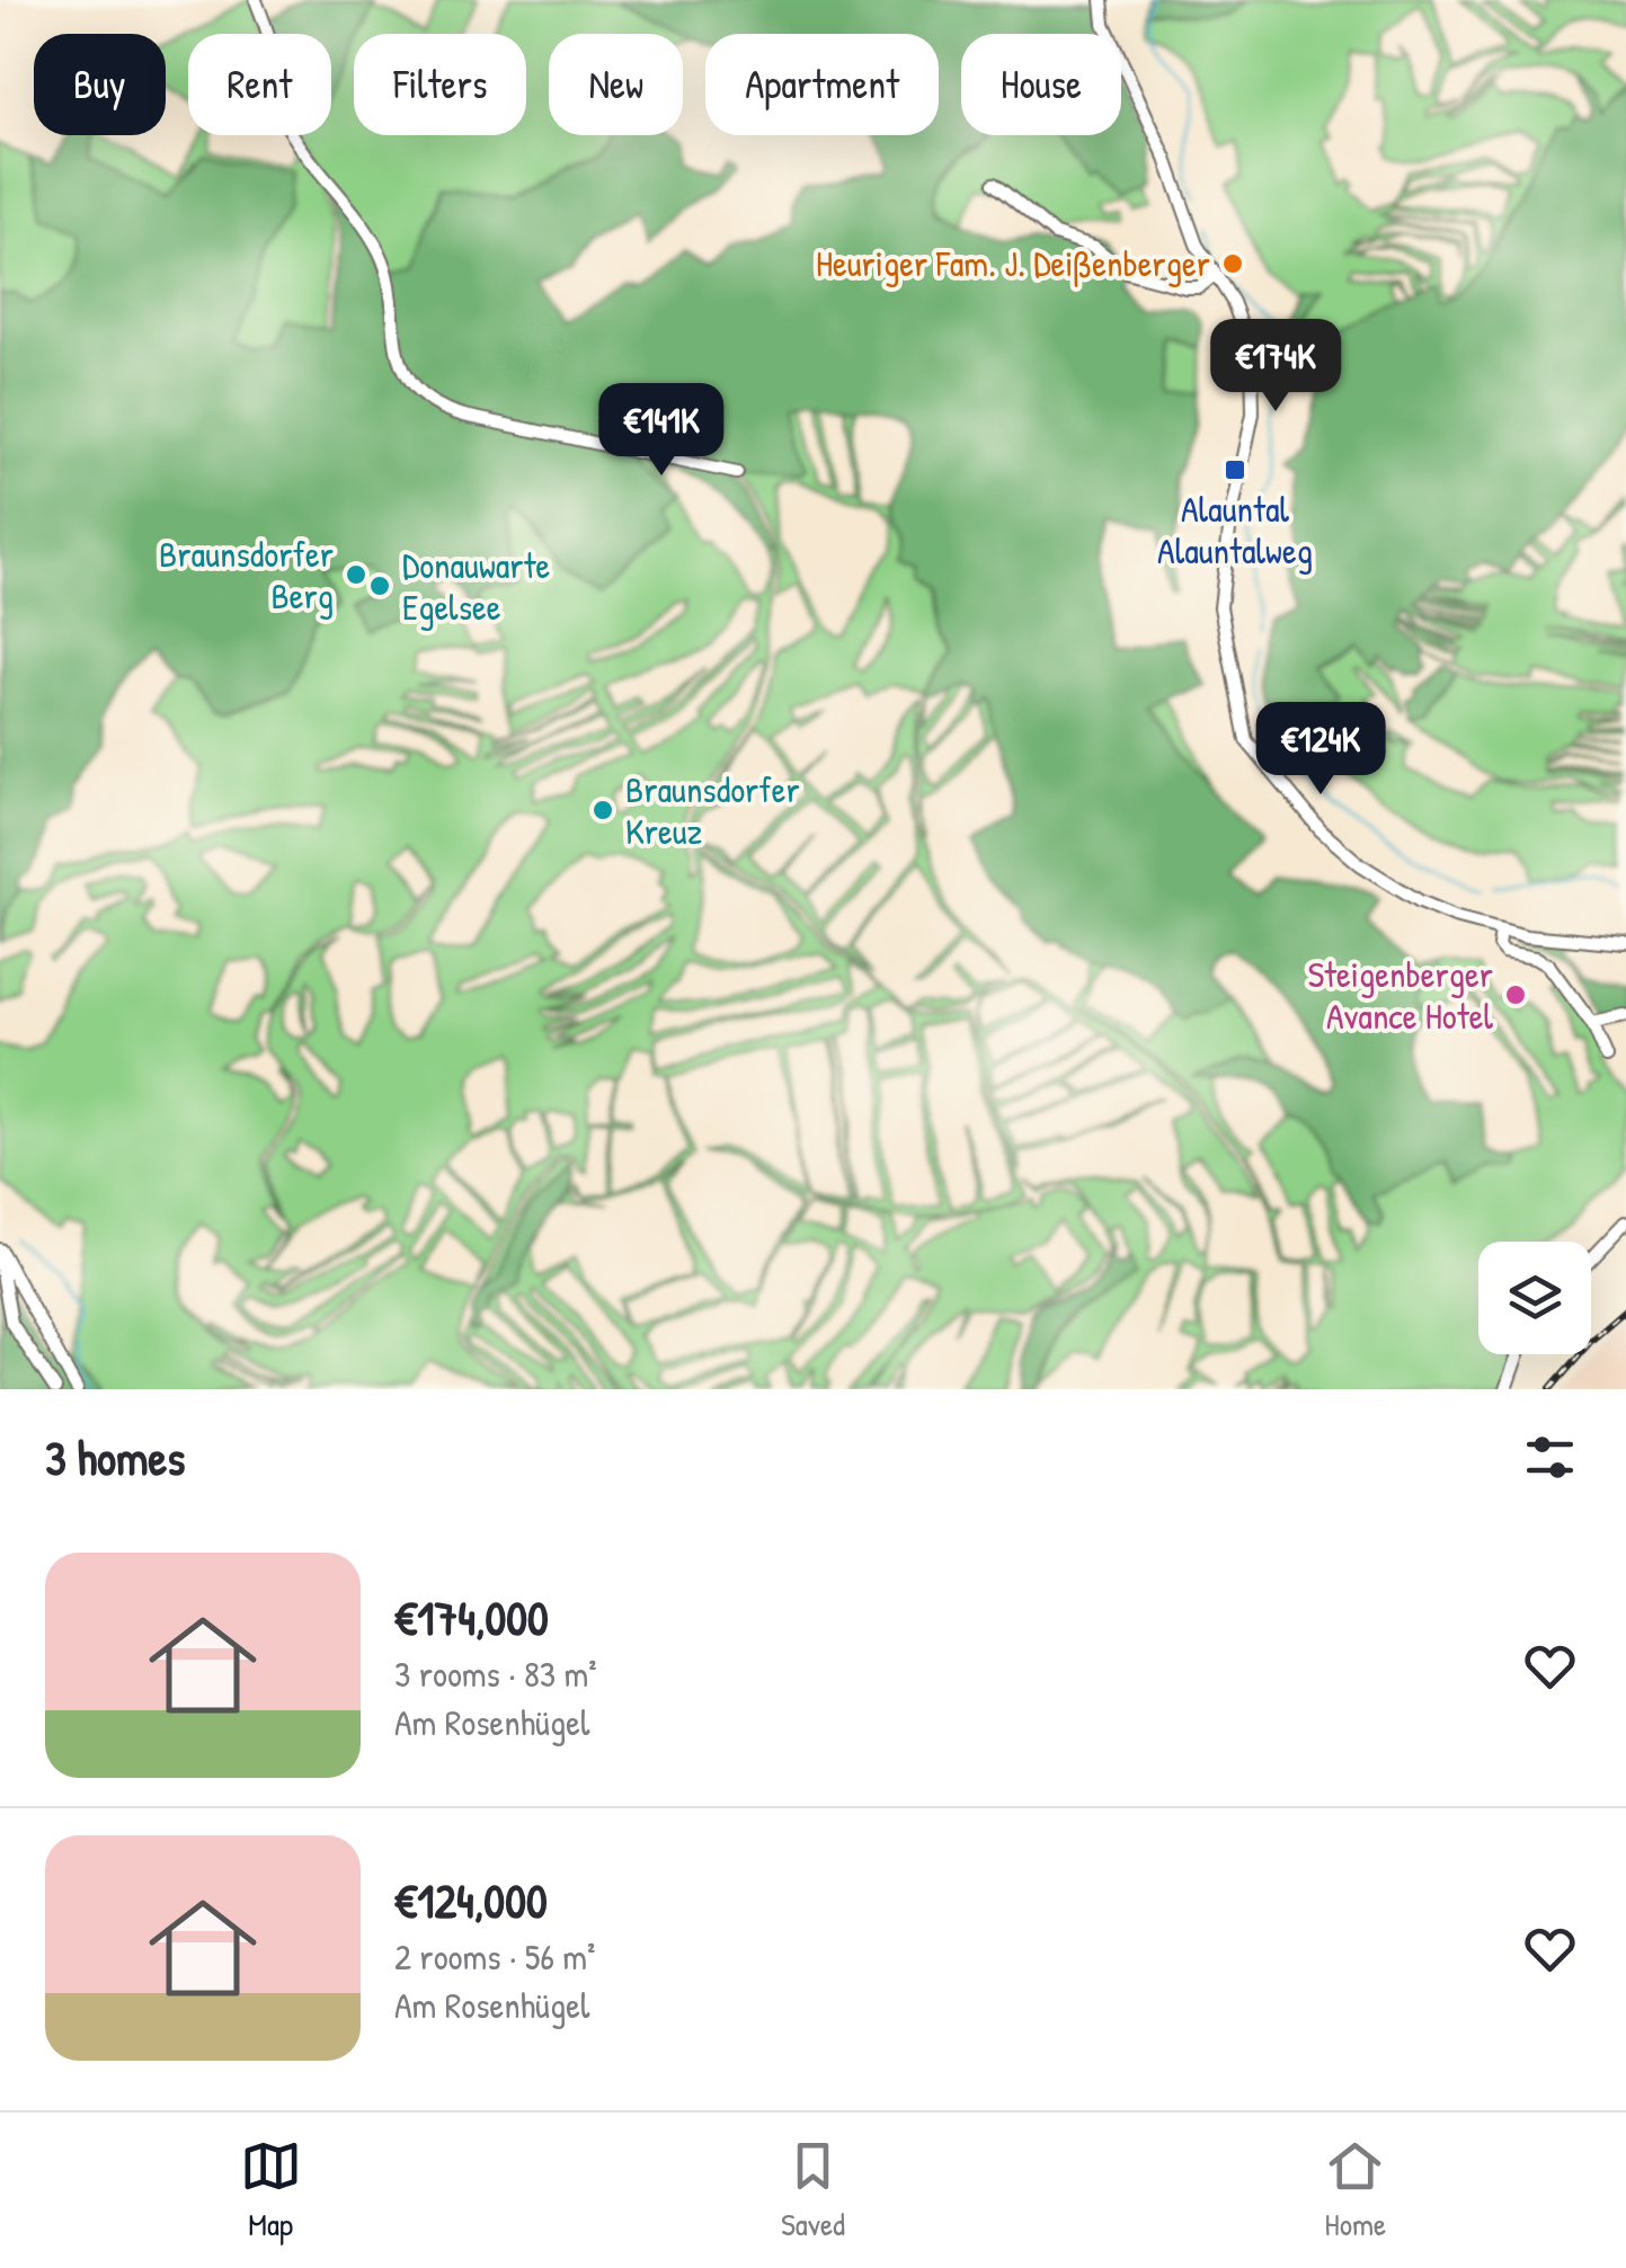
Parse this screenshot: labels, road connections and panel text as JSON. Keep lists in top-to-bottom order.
{
  "places": {
    "other": [
      "Heuriger Fam. J. Deißenberger",
      "Braunsdorfer Berg",
      "Donauwarte Egelsee",
      "Braunsdorfer Kreuz",
      "Steigenberger Avance Hotel"
    ],
    "transit": ["Alauntal Alauntalweg"]
  },
  "page": {
    "chip": [
      "Buy",
      "Rent",
      "Filters",
      "New",
      "Apartment",
      "House"
    ],
    "price": ["€174K", "€141K", "€124K"],
    "heading": "3 homes",
    "list": [
      {
        "name": "€174,000",
        "note": "3 rooms · 83 m² · Am Rosenhügel"
      },
      {
        "name": "€124,000",
        "note": "2 rooms · 56 m² · Am Rosenhügel"
      }
    ],
    "tabs": ["Map", "Saved", "Home"]
  }
}
